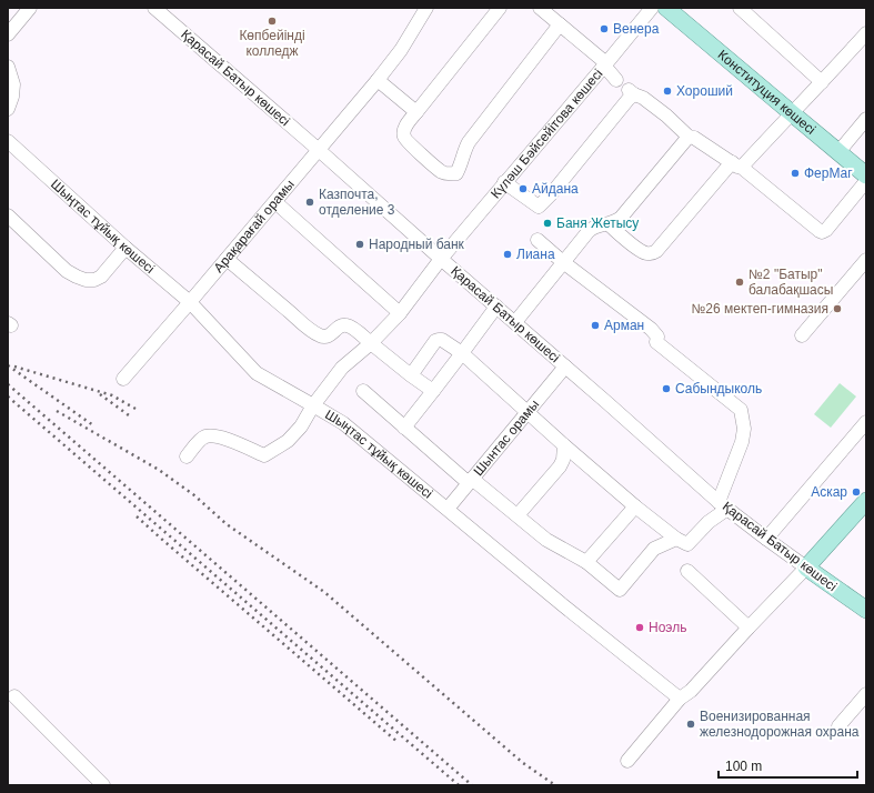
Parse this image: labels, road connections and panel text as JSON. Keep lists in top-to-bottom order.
{
  "streets": {
    "main road": ["Қарасай Батыр көшесі", "Конституция көшесі"],
    "street": [
      "Күләш Бәйсейітова көшесі",
      "Арақарағай орамы",
      "Шыңтас тұйық көшесі",
      "Шынтас орамы"
    ]
  },
  "crossings": [
    ["Қарасай Батыр көшесі", "Күләш Бәйсейітова көшесі"],
    ["Қарасай Батыр көшесі", "Арақарағай орамы"],
    ["Қарасай Батыр көшесі", "Шынтас орамы"],
    ["Күләш Бәйсейітова көшесі", "Шыңтас тұйық көшесі"],
    ["Арақарағай орамы", "Шыңтас тұйық көшесі"],
    ["Шыңтас тұйық көшесі", "Шынтас орамы"]
  ],
  "places": [
    "Көпбейінді колледж",
    "Венера",
    "Хороший",
    "ФерМаг",
    "Айдана",
    "Казпочта, отделение 3",
    "Баня Жетысу",
    "Народный банк",
    "Лиана",
    "№2 \"Батыр\" балабақшасы",
    "№26 мектеп-гимназия",
    "Арман",
    "Сабындыколь",
    "Аскар",
    "Ноэль",
    "Военизированная железнодорожная охрана"
  ],
  "scale_bar": "100 m"
}
